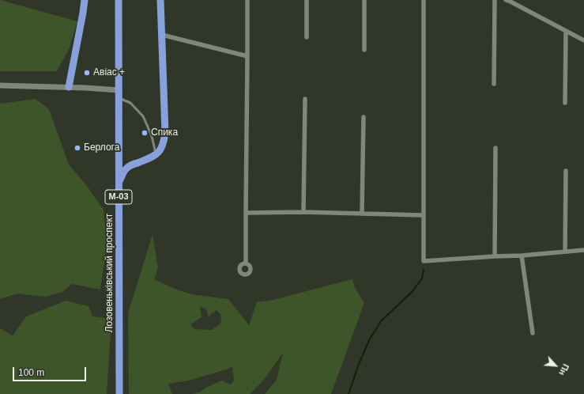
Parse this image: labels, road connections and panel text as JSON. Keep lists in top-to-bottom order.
{
  "streets": {
    "highway": ["М-03", "Лозовеньківський проспект"]
  },
  "places": ["Авiас +", "Спика", "Берлога"],
  "scale_bar": "100 m",
  "north": "bottom right"
}
